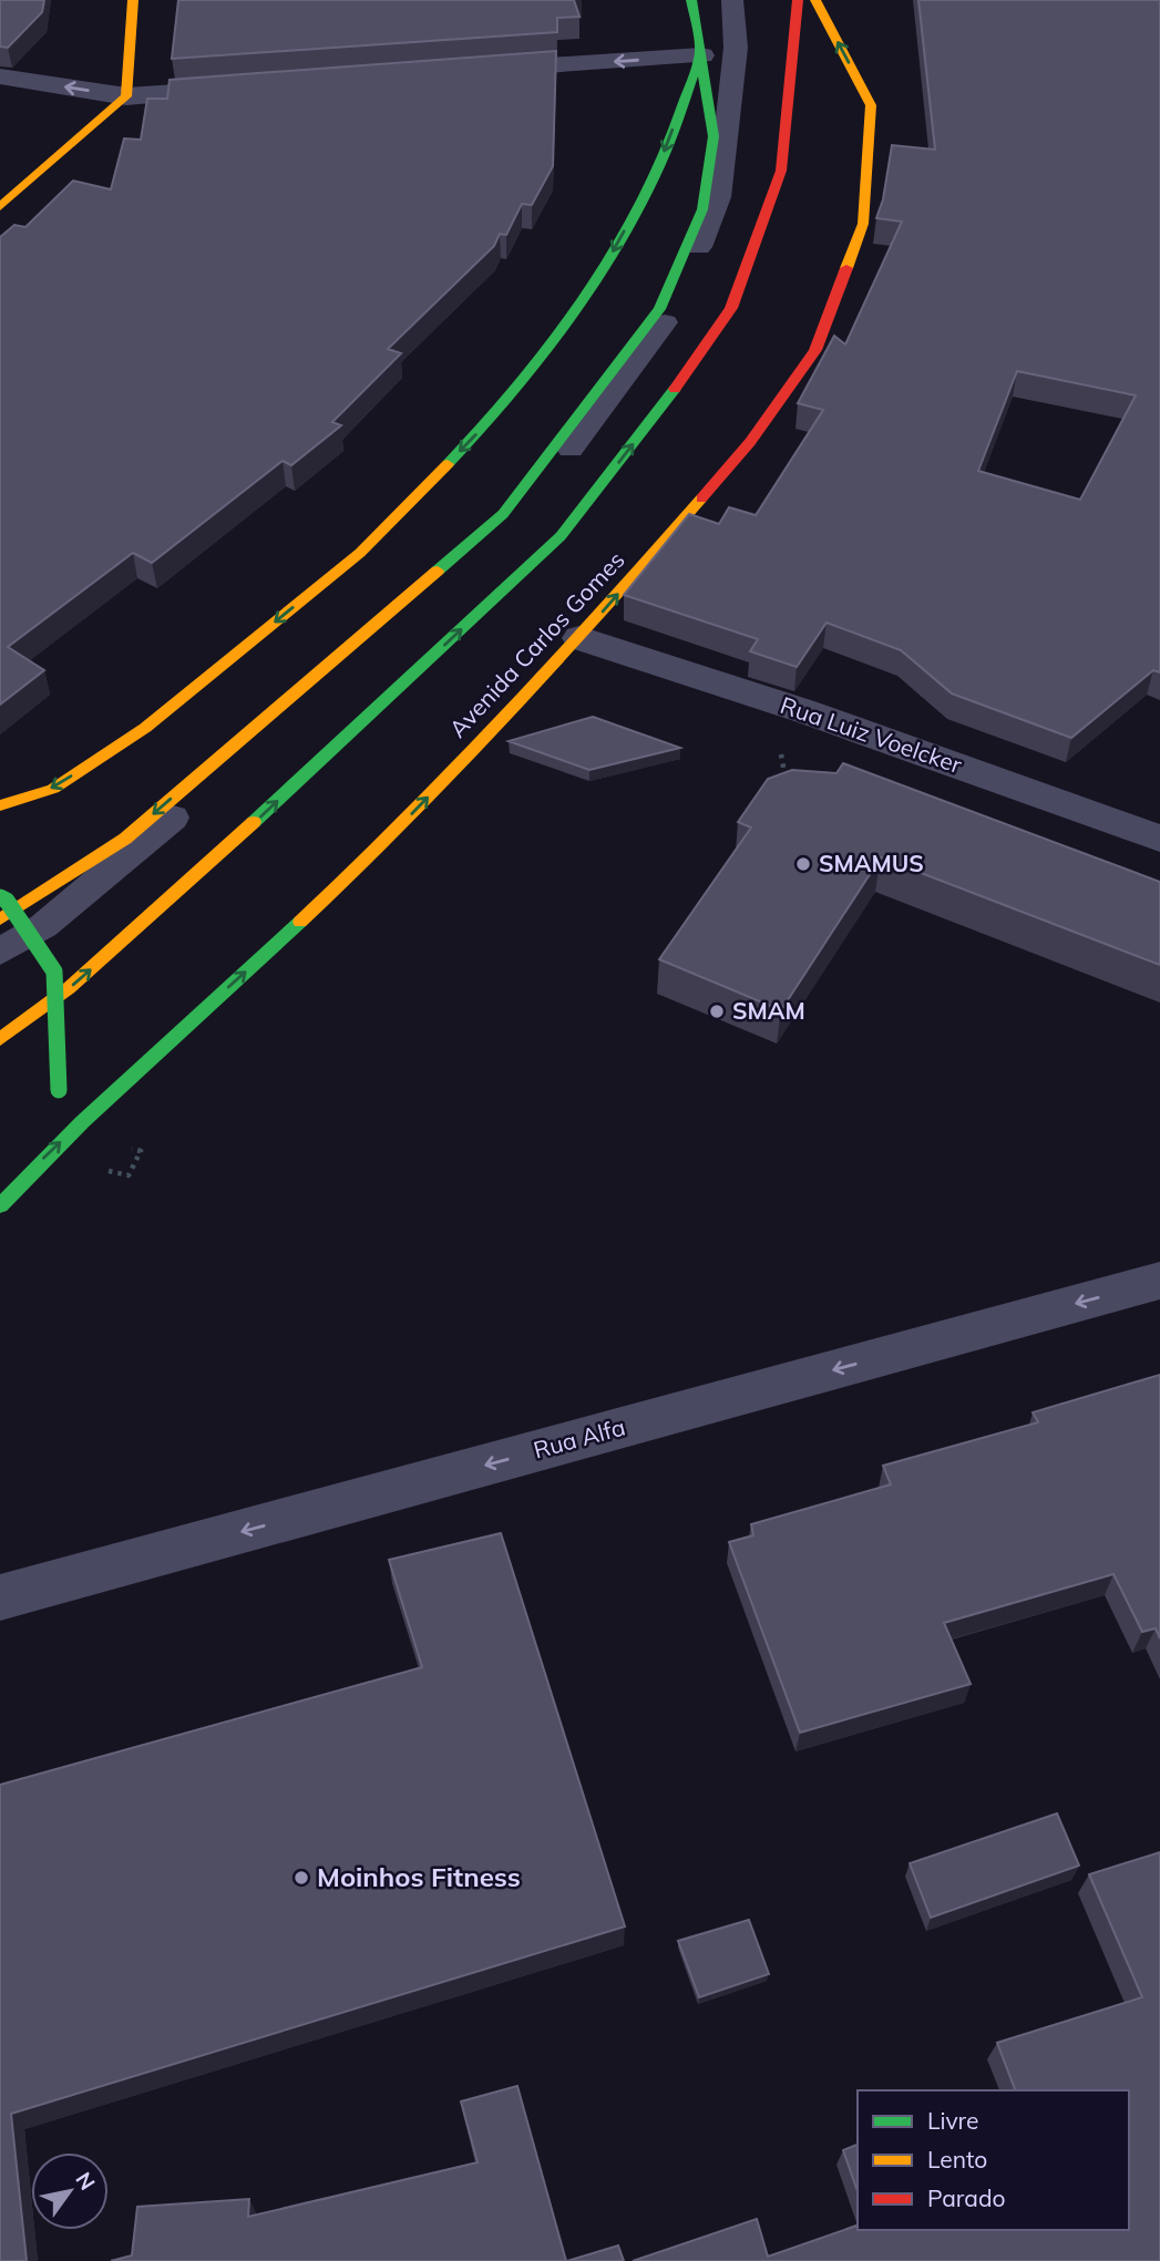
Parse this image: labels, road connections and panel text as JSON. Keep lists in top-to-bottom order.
{
  "streets": {
    "main road": ["Avenida Carlos Gomes"],
    "street": ["Rua Luiz Voelcker", "Rua Alfa"]
  },
  "crossings": [
    ["Avenida Carlos Gomes", "Rua Luiz Voelcker"]
  ],
  "one_way": ["Rua Alfa"],
  "places": ["SMAMUS", "SMAM", "Moinhos Fitness"],
  "legend": ["Livre", "Lento", "Parado"],
  "north": "top right"
}
